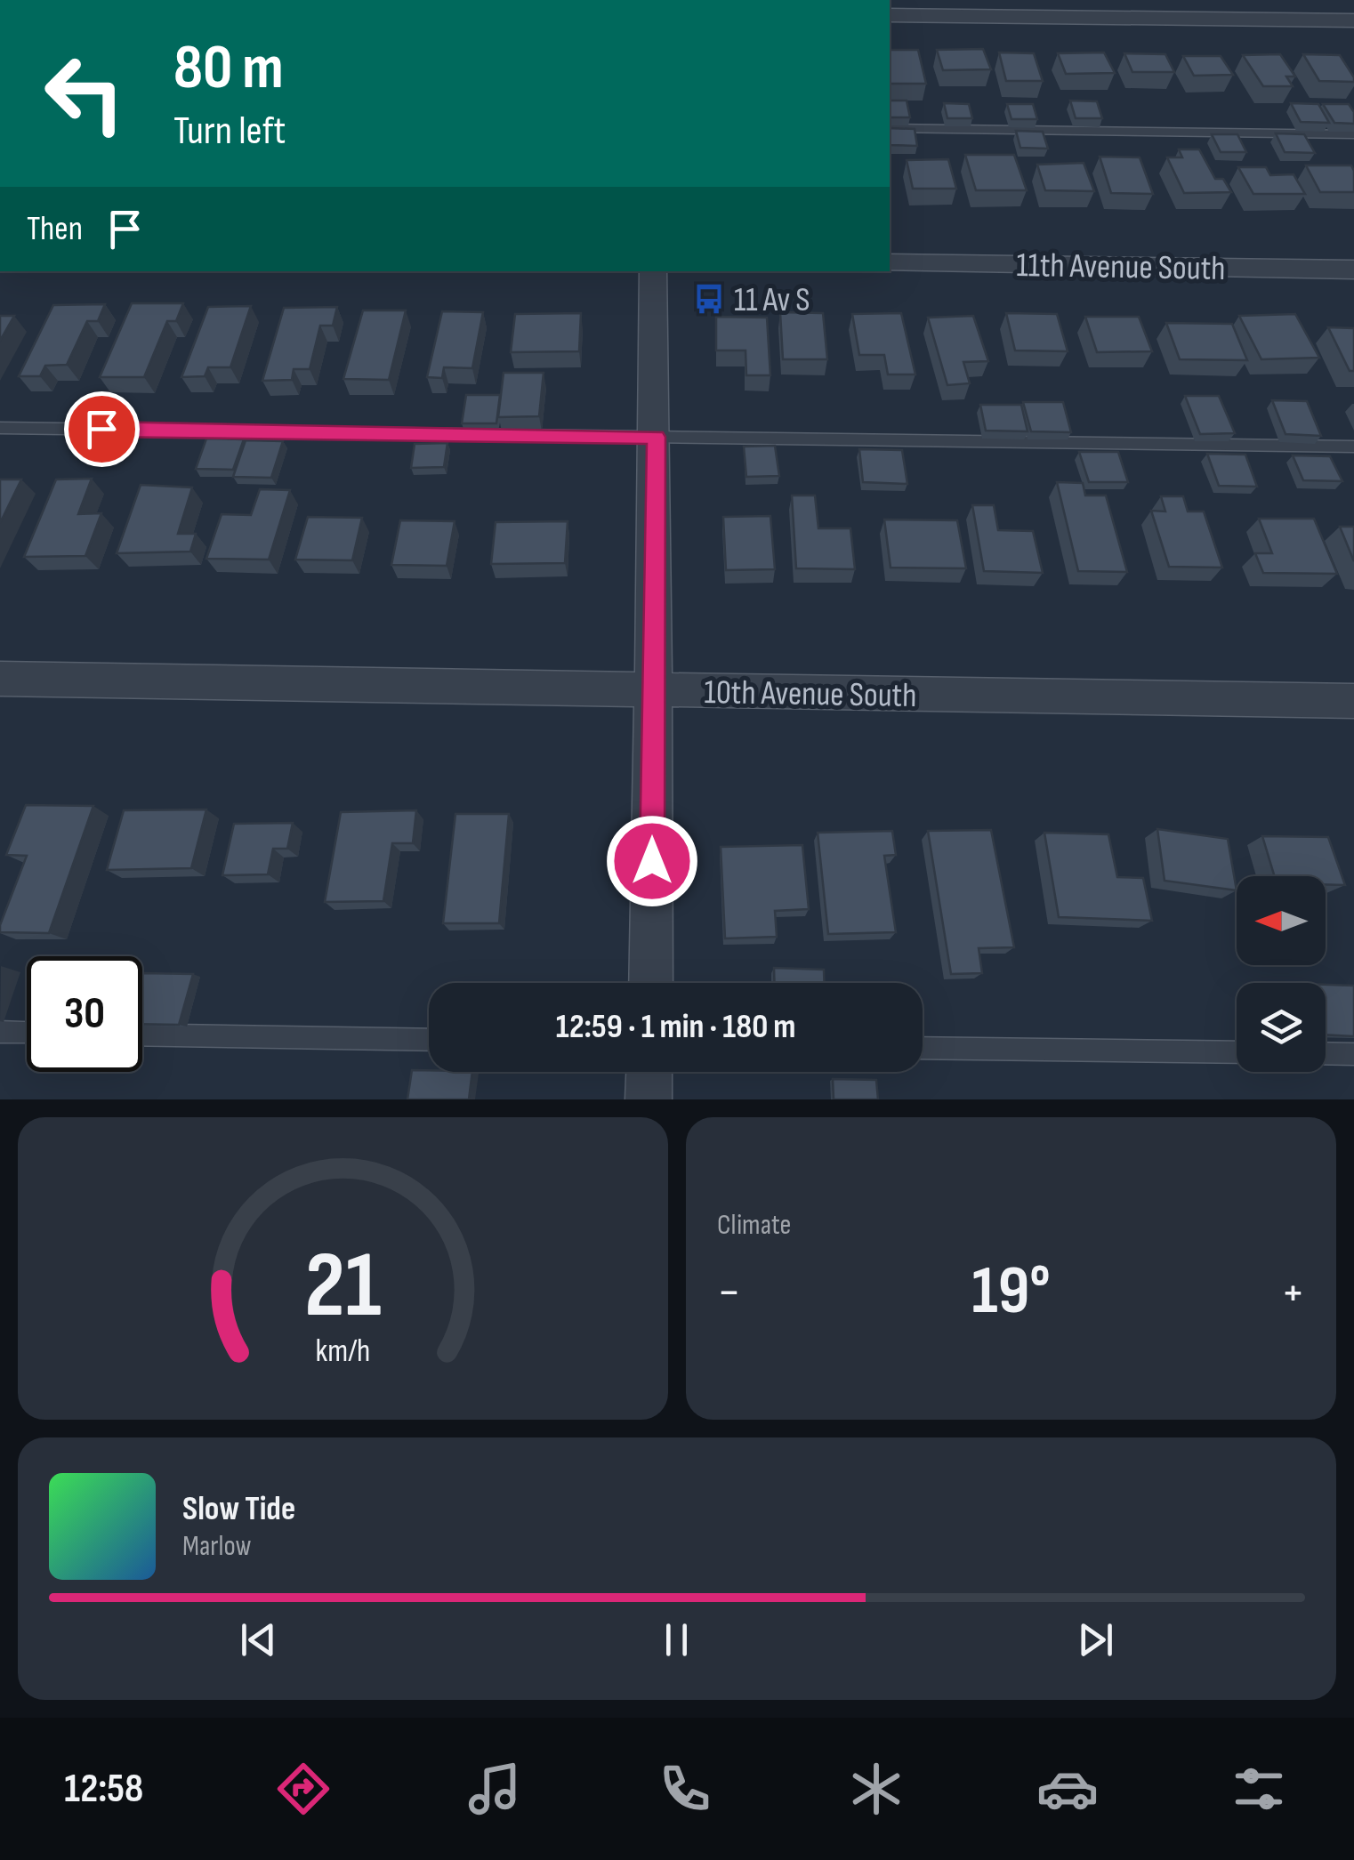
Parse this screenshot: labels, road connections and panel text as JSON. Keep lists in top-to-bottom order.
{
  "streets": {
    "street": ["11th Avenue South", "10th Avenue South"]
  },
  "places": {
    "bus stop": ["11 Av S"]
  },
  "north": "left",
  "page": {
    "turn": ["80 m", "Turn left"],
    "then": "Then",
    "limit": "30",
    "trip": "12:59 · 1 min · 180 m",
    "tile": "Climate",
    "heat": ["−", "19°", "+"],
    "song": ["Slow Tide", "Marlow"],
    "tabs": "12:58",
    "gauge": ["21", "km/h"]
  }
}
